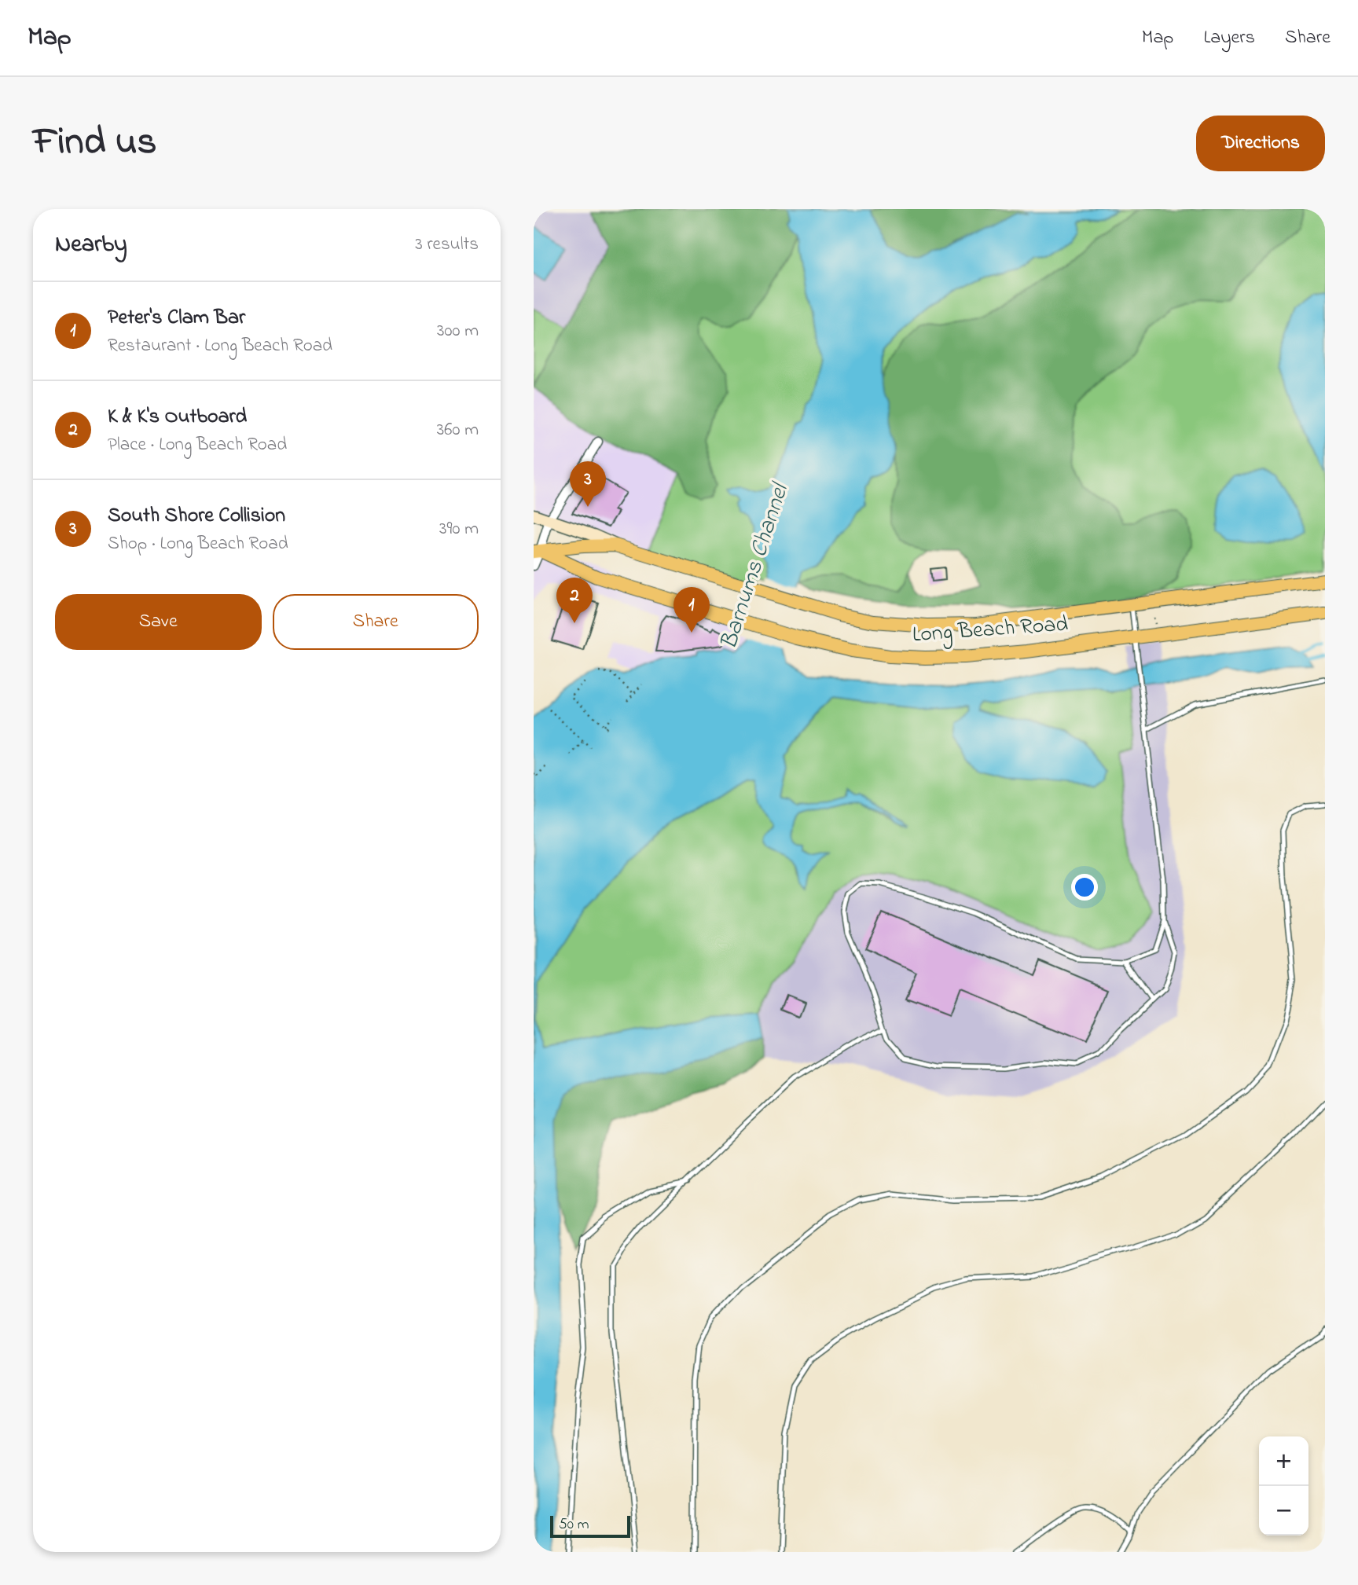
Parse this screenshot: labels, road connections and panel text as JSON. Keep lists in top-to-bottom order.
{
  "streets": {
    "main road": ["Long Beach Road"]
  },
  "water": ["Barnums Channel"],
  "scale_bar": "50 m",
  "page": {
    "header": "Map",
    "nav": ["Map", "Layers", "Share"],
    "title": "Find us",
    "buttons": [
      "Directions",
      ["Save", "Share"]
    ],
    "heading": ["Nearby", "3 results"],
    "list": [
      {
        "mark": "1",
        "name": "Peter's Clam Bar",
        "note": "Restaurant · Long Beach Road",
        "value": "300 m"
      },
      {
        "mark": "2",
        "name": "K & K's Outboard",
        "note": "Place · Long Beach Road",
        "value": "360 m"
      },
      {
        "mark": "3",
        "name": "South Shore Collision",
        "note": "Shop · Long Beach Road",
        "value": "390 m"
      }
    ],
    "pins": ["3", "2", "1"],
    "map_buttons": ["+", "−"],
    "scale": "50 m"
  }
}
